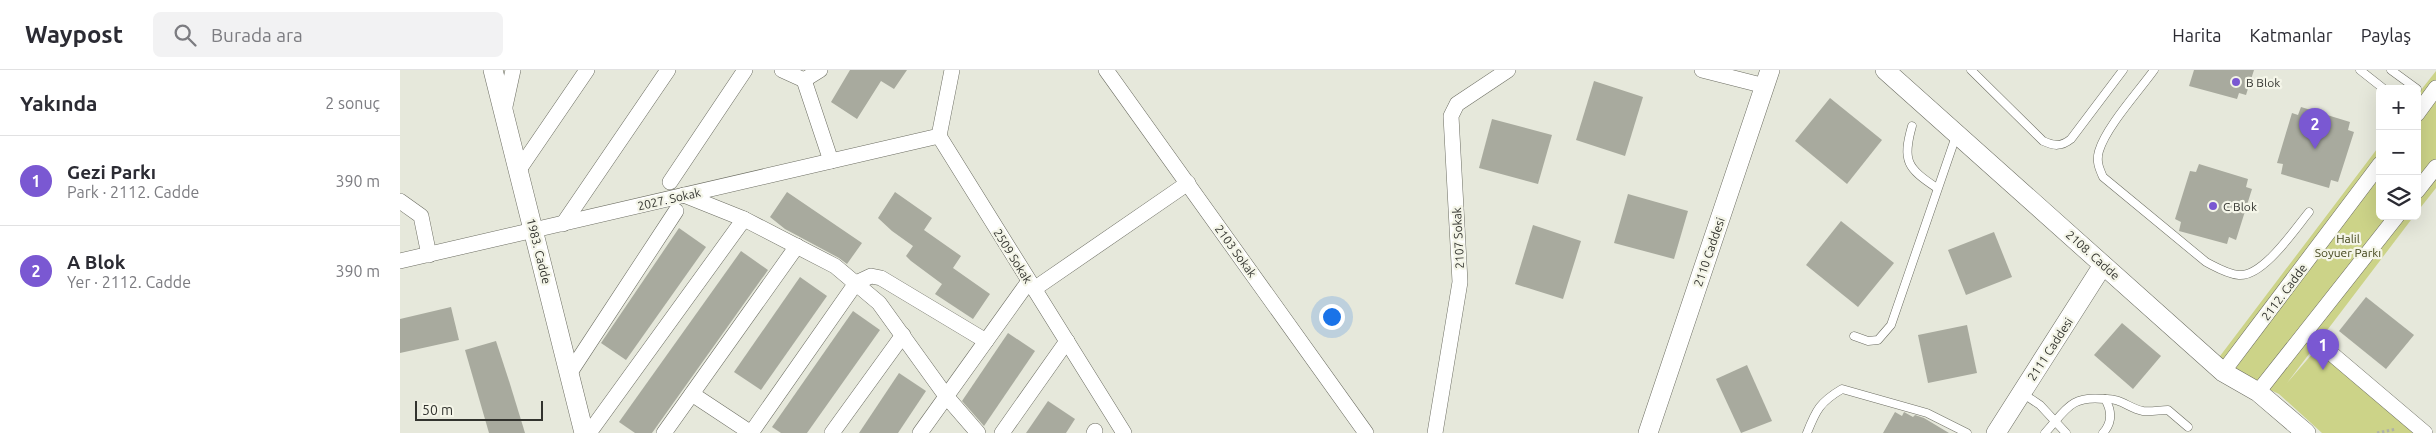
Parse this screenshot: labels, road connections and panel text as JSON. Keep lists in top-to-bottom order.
{
  "streets": {
    "street": [
      "2027. Sokak",
      "2107 Sokak",
      "1983. Cadde",
      "2103 Sokak",
      "2110 Caddesi",
      "2108. Cadde",
      "2509 Sokak",
      "2112. Cadde",
      "2111 Caddesi"
    ]
  },
  "crossings": [
    ["2027. Sokak", "1983. Cadde"],
    ["2027. Sokak", "2509 Sokak"],
    ["2108. Cadde", "2112. Cadde"],
    ["2108. Cadde", "2111 Caddesi"]
  ],
  "parks": ["Halil Soyuer Parkı"],
  "places": ["B Blok", "C Blok"],
  "scale_bar": "50 m",
  "page": {
    "header": "Waypost",
    "search": "Burada ara",
    "nav": ["Harita", "Katmanlar", "Paylaş"],
    "heading": ["Yakında", "2 sonuç"],
    "map_buttons": ["+", "−"],
    "pins": ["2", "1"],
    "list": [
      {
        "mark": "1",
        "name": "Gezi Parkı",
        "note": "Park · 2112. Cadde",
        "value": "390 m"
      },
      {
        "mark": "2",
        "name": "A Blok",
        "note": "Yer · 2112. Cadde",
        "value": "390 m"
      }
    ],
    "scale": "50 m"
  }
}
